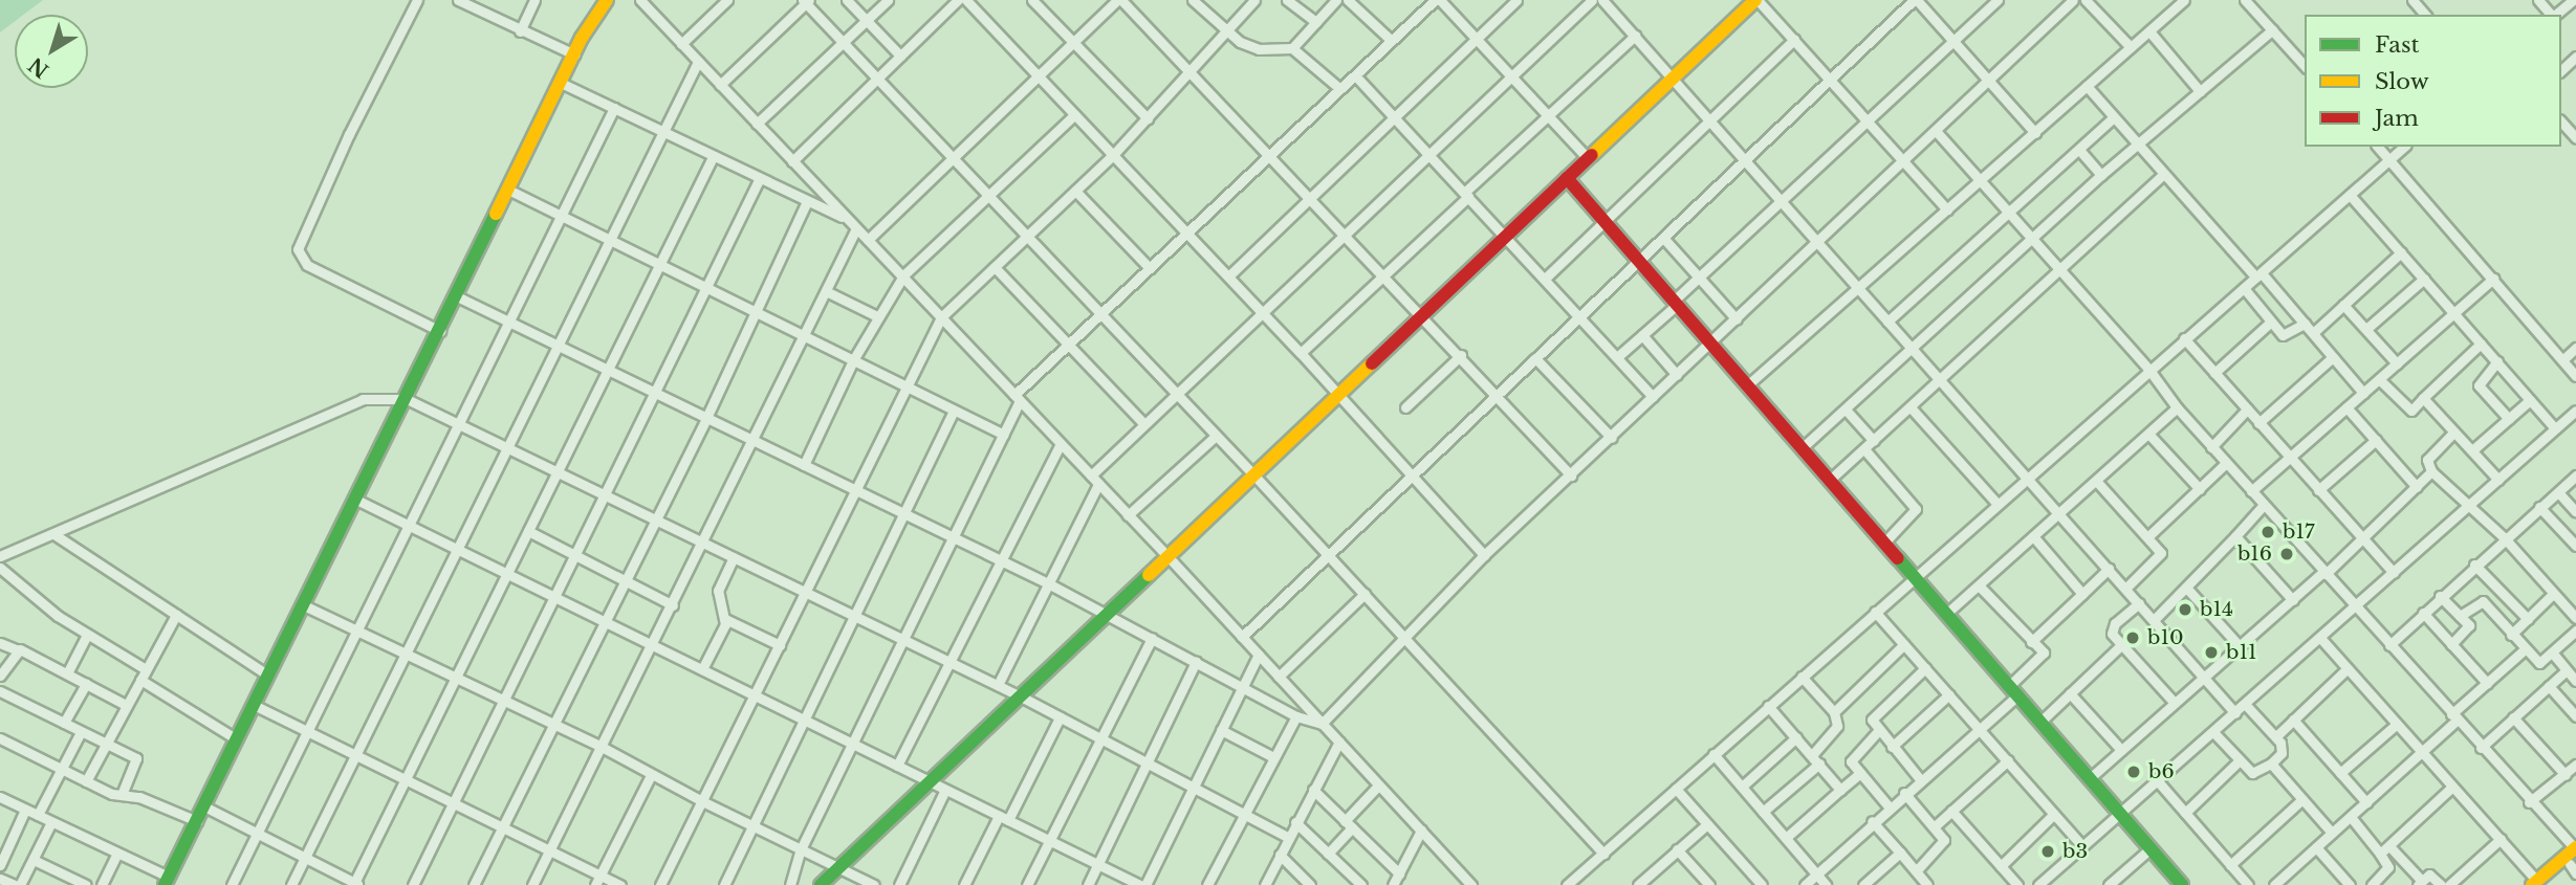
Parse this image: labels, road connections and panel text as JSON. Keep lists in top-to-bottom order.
{
  "places": [
    "b17",
    "b16",
    "b14",
    "b10",
    "b11",
    "b6",
    "b3"
  ],
  "legend": ["Fast", "Slow", "Jam"],
  "north": "bottom left"
}
